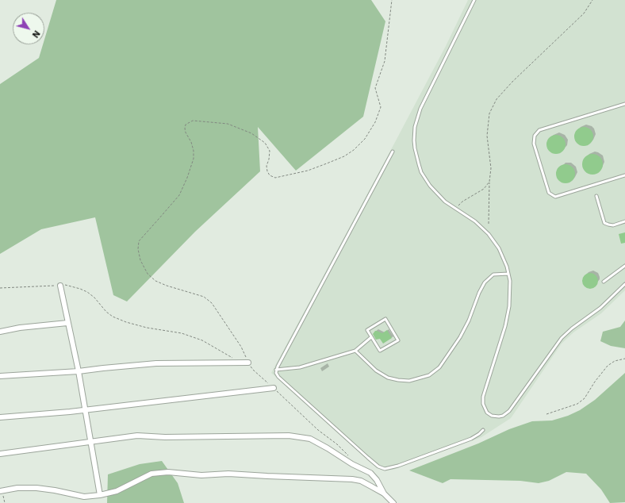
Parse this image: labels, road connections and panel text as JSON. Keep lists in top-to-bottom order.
{
  "north": "bottom right"
}
